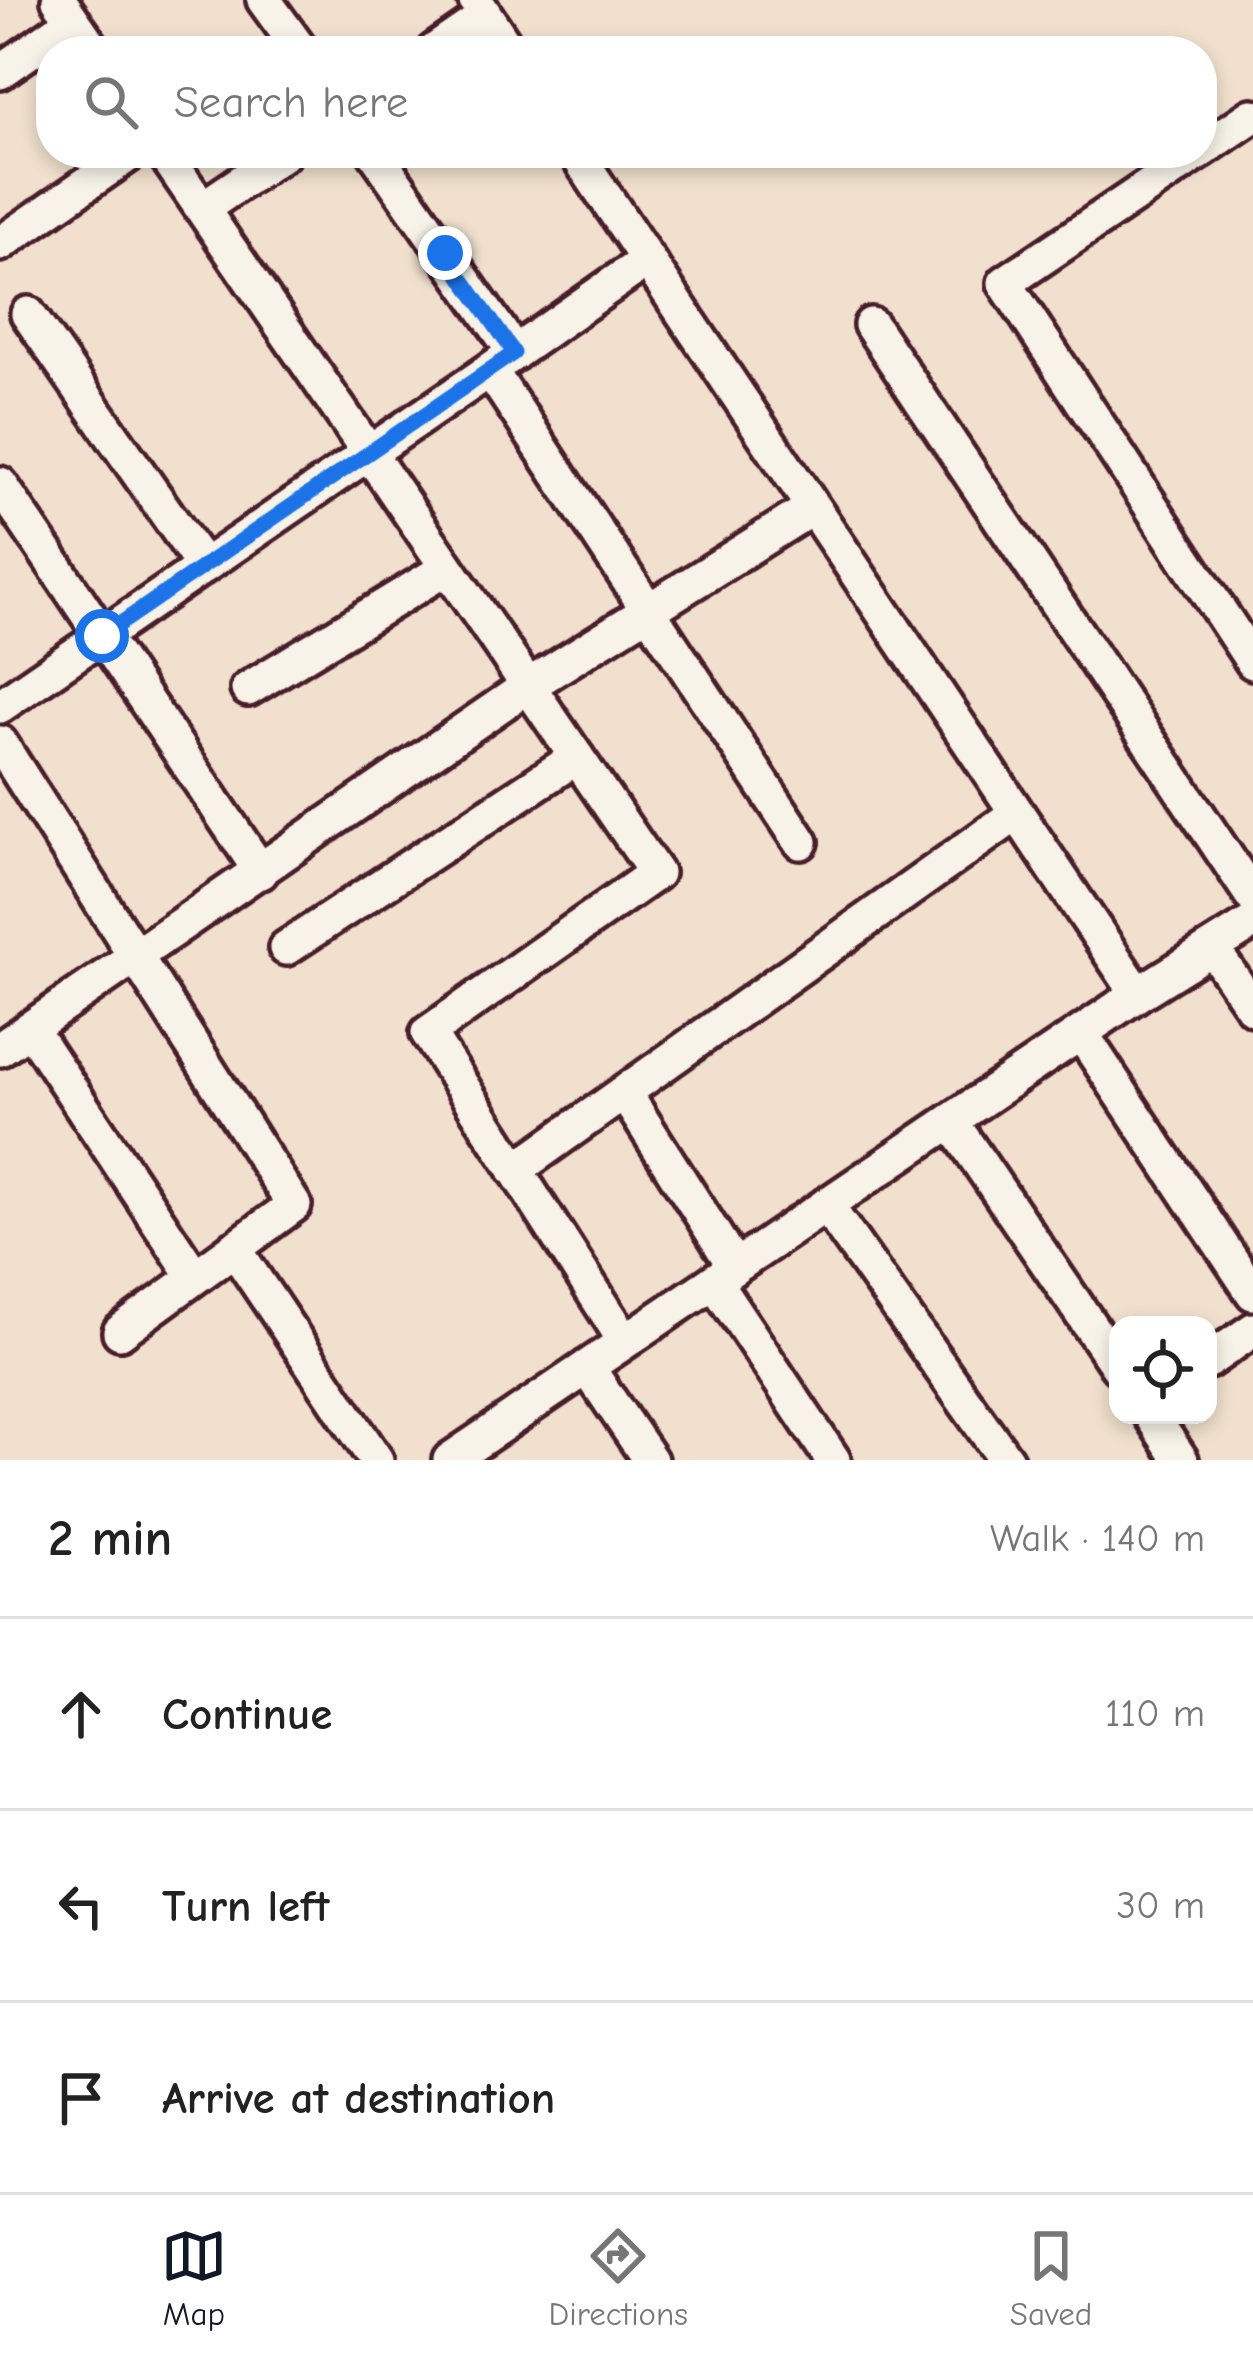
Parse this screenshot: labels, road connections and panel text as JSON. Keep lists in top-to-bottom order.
{
  "page": {
    "search": "Search here",
    "heading": ["2 min", "Walk · 140 m"],
    "list": [
      ["Continue", "110 m"],
      ["Turn left", "30 m"],
      "Arrive at destination"
    ],
    "nav": ["Map", "Directions", "Saved"]
  }
}
